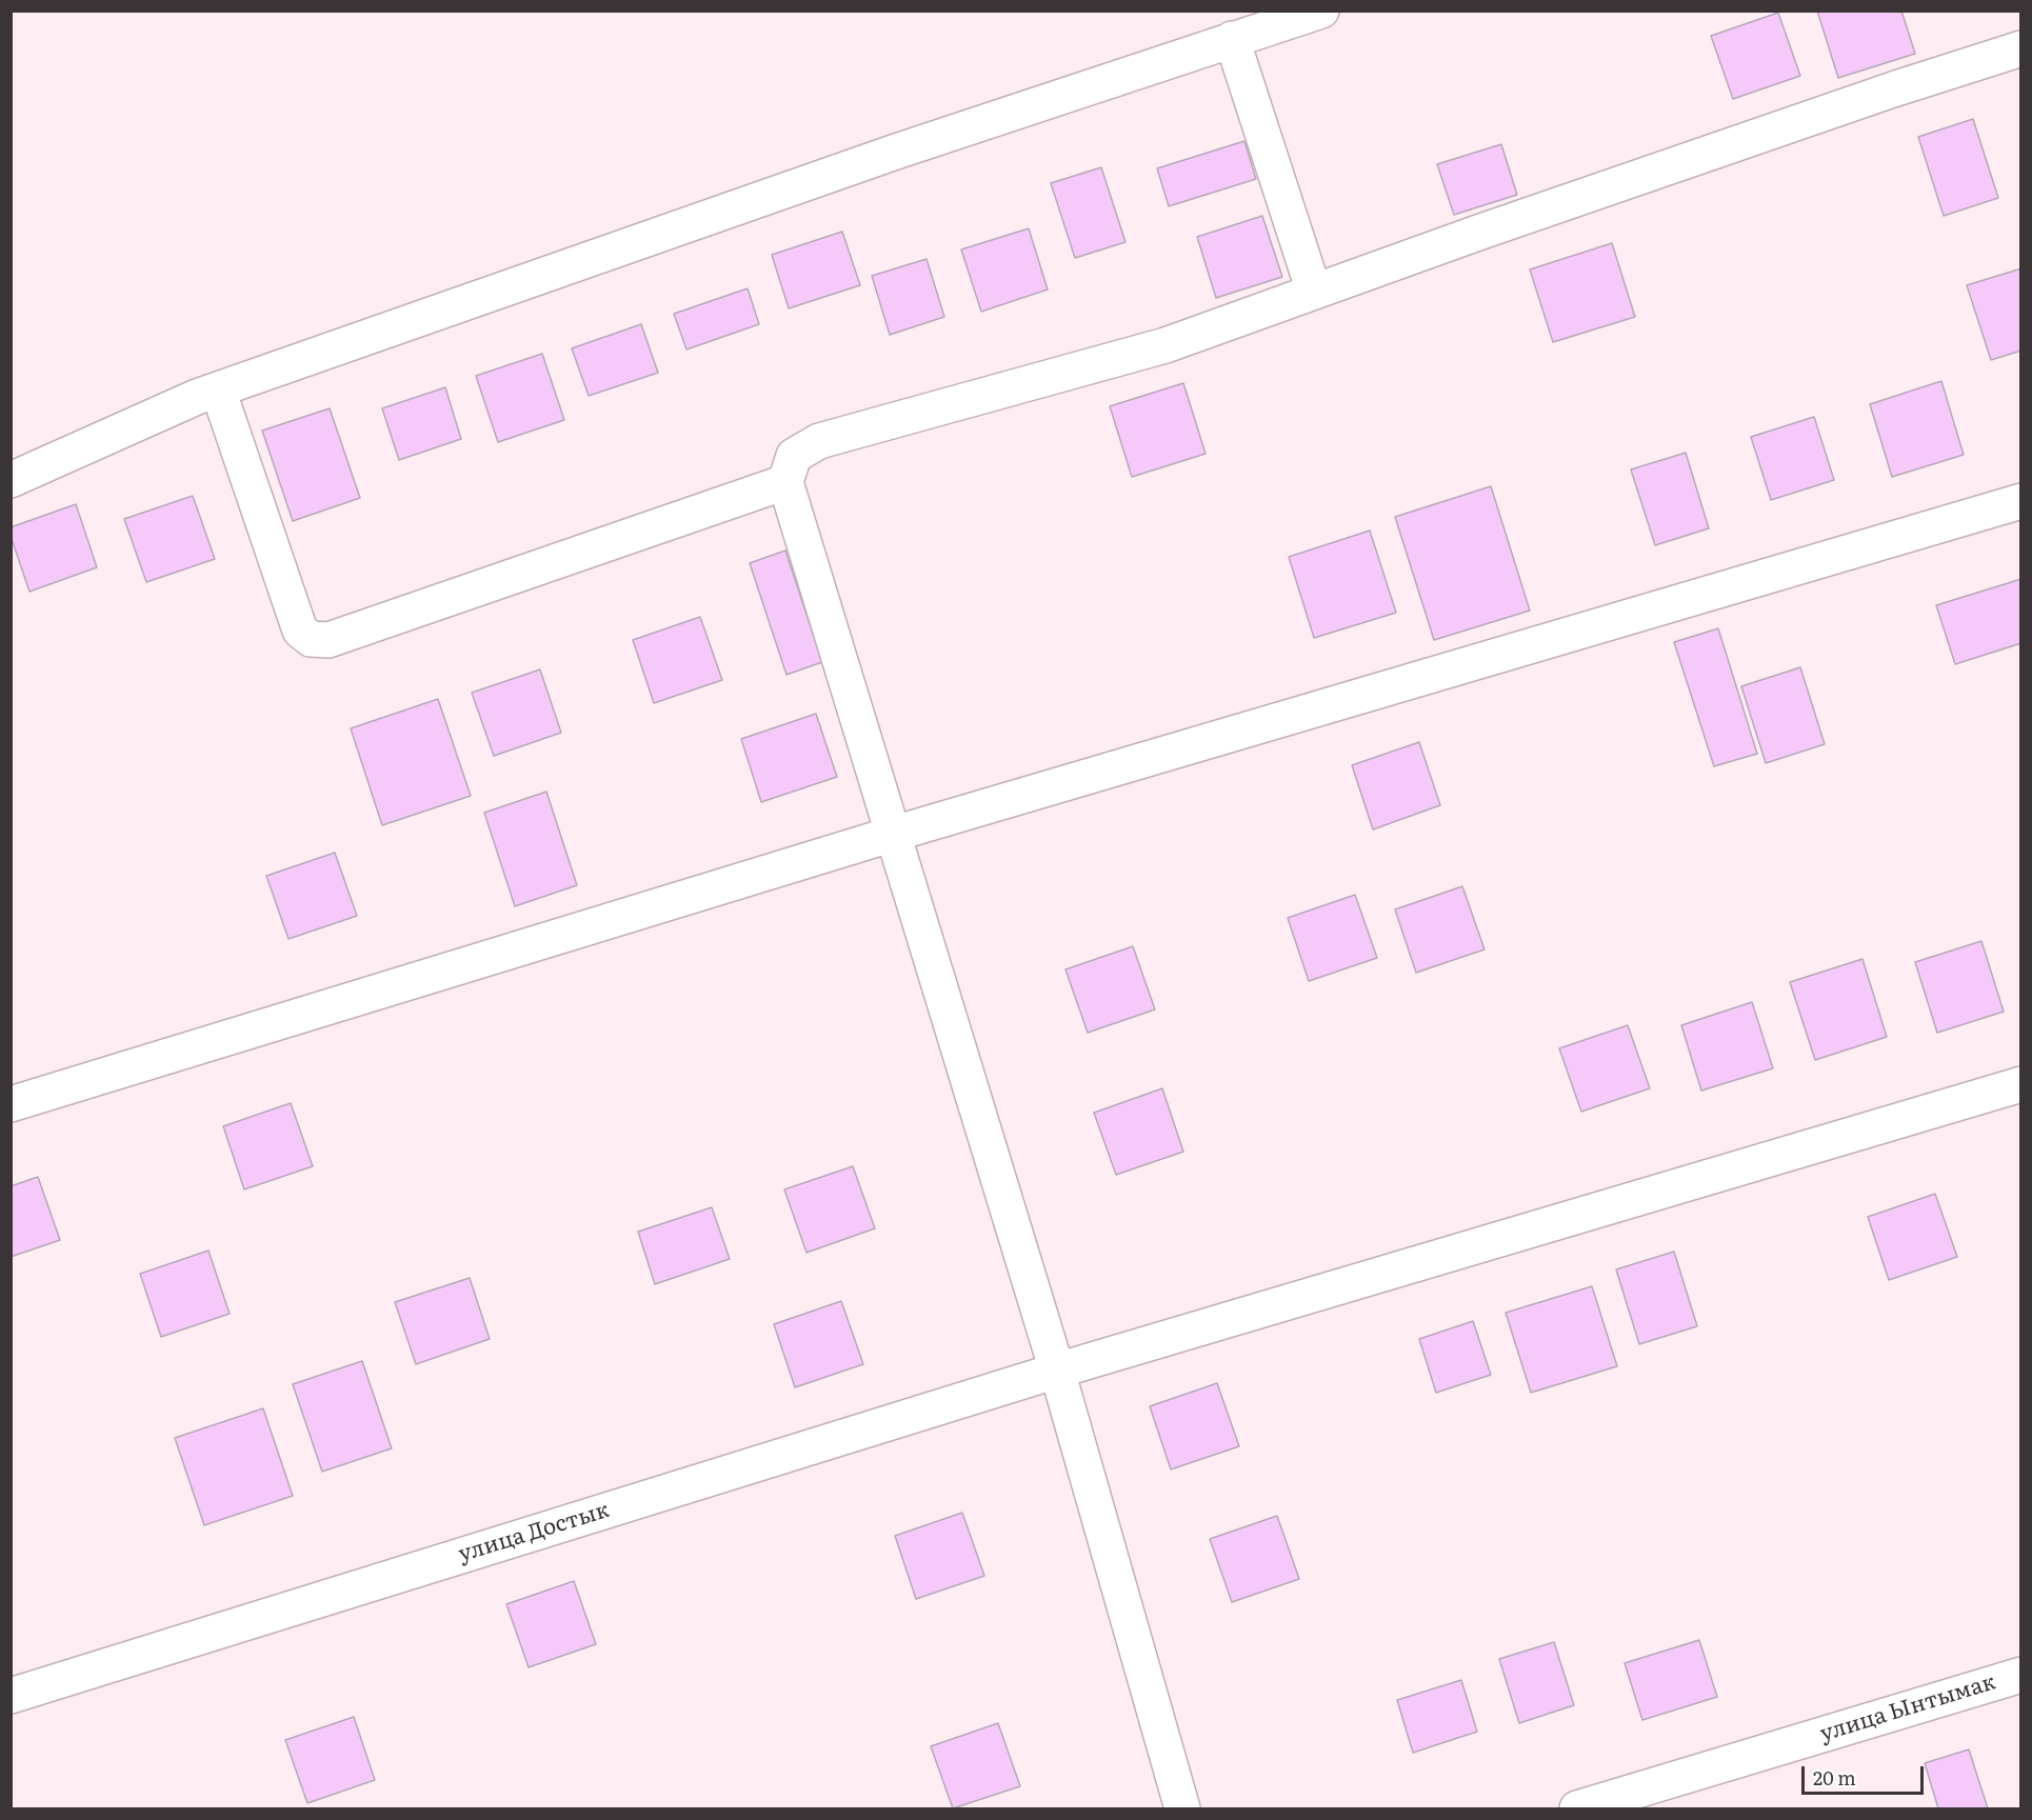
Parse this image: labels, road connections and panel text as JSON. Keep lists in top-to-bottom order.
{
  "streets": {
    "street": ["улица Достык", "улица Ынтымак"]
  },
  "scale_bar": "20 m"
}
